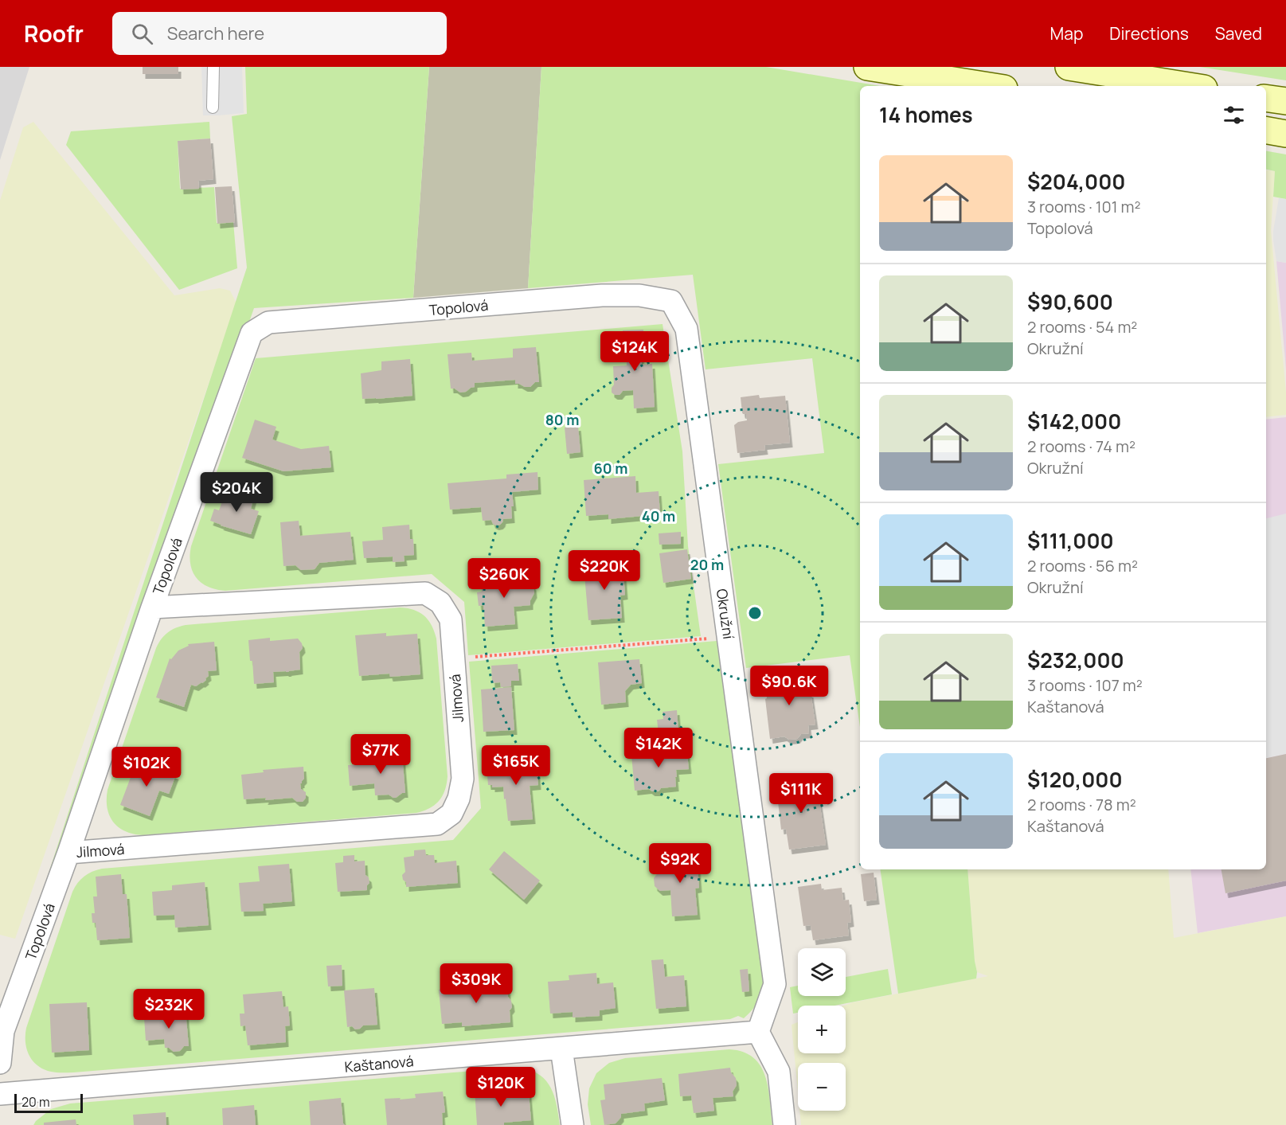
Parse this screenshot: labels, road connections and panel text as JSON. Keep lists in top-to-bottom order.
{
  "streets": {
    "street": [
      "Topolová",
      "Okružní",
      "Jilmová",
      "Kaštanová"
    ]
  },
  "crossings": [
    ["Topolová", "Okružní"],
    ["Topolová", "Jilmová"],
    ["Okružní", "Kaštanová"]
  ],
  "scale_bar": "20 m",
  "page": {
    "header": "Roofr",
    "search": "Search here",
    "nav": ["Map", "Directions", "Saved"],
    "heading": "14 homes",
    "list": [
      {
        "name": "$204,000",
        "note": "3 rooms · 101 m² · Topolová"
      },
      {
        "name": "$90,600",
        "note": "2 rooms · 54 m² · Okružní"
      },
      {
        "name": "$142,000",
        "note": "2 rooms · 74 m² · Okružní"
      },
      {
        "name": "$111,000",
        "note": "2 rooms · 56 m² · Okružní"
      },
      {
        "name": "$232,000",
        "note": "3 rooms · 107 m² · Kaštanová"
      },
      {
        "name": "$120,000",
        "note": "2 rooms · 78 m² · Kaštanová"
      }
    ],
    "price": [
      "$124K",
      "$204K",
      "$220K",
      "$260K",
      "$90.6K",
      "$142K",
      "$77K",
      "$165K",
      "$102K",
      "$111K",
      "$92K",
      "$309K",
      "$232K",
      "$120K"
    ],
    "map_buttons": ["+", "−"],
    "scale": "20 m"
  },
  "rings": [
    "80 m",
    "60 m",
    "40 m",
    "20 m"
  ]
}
